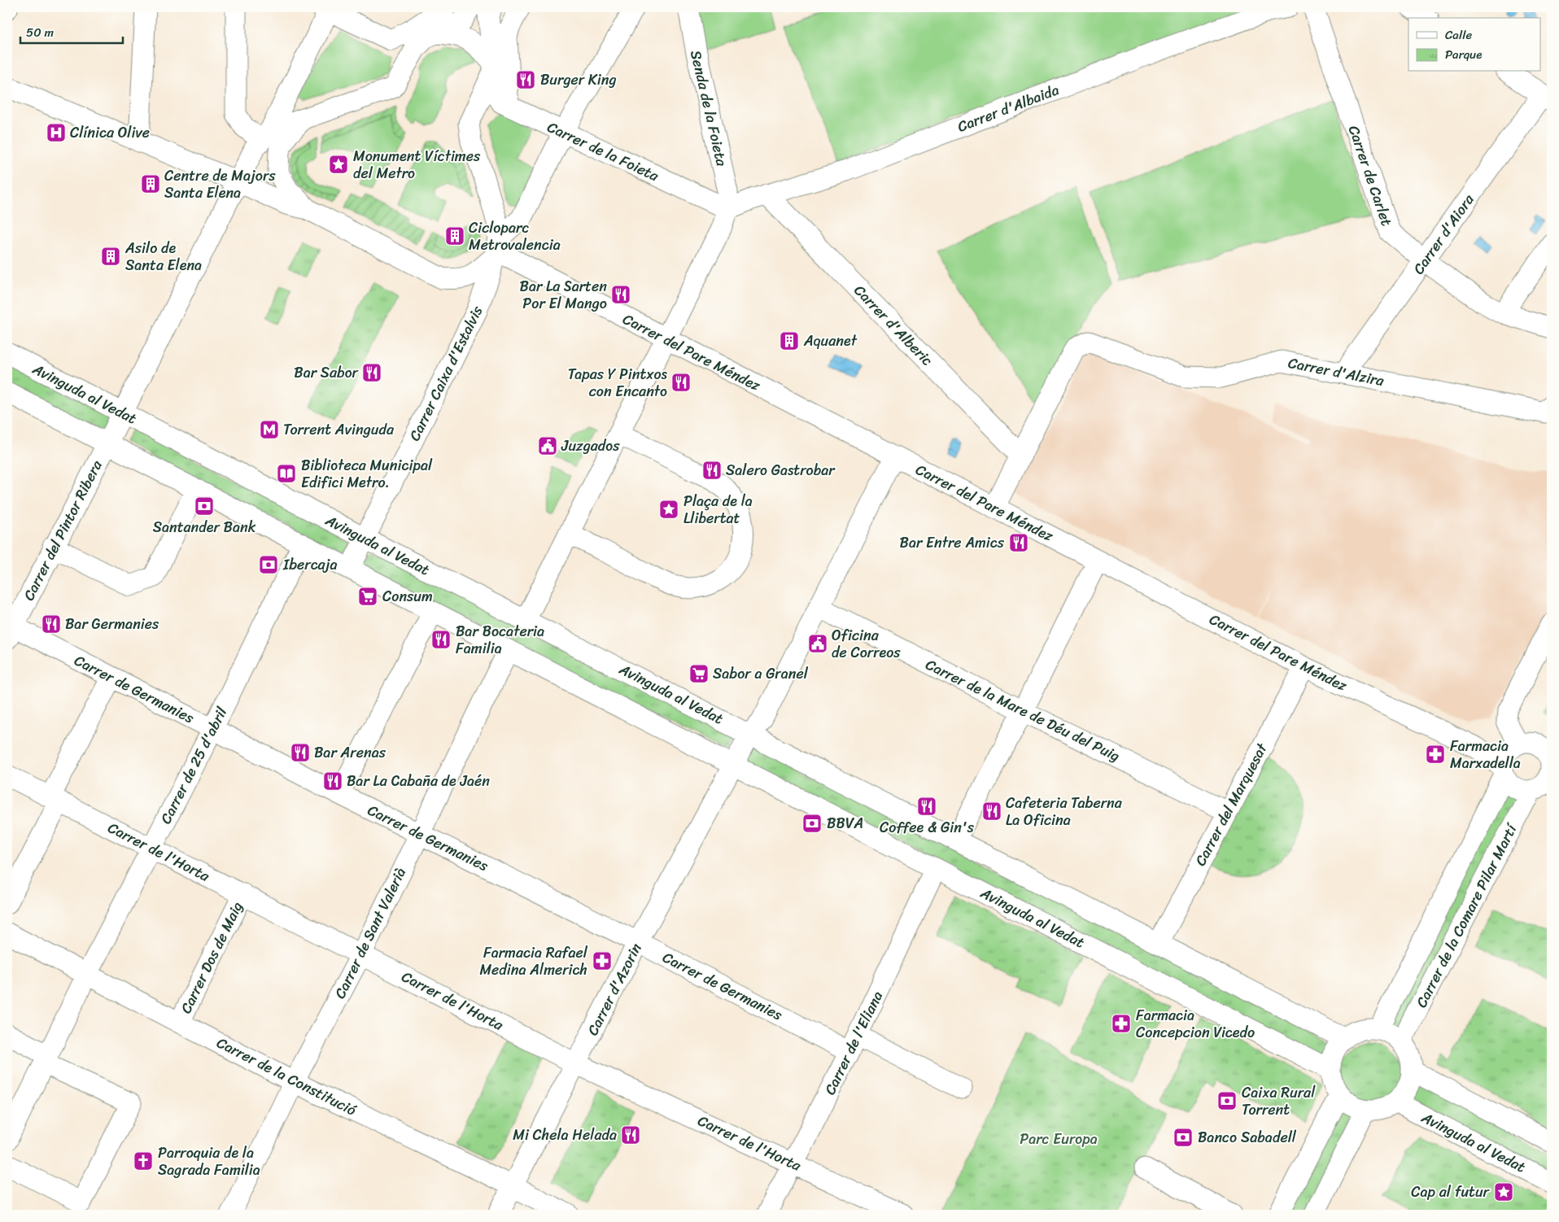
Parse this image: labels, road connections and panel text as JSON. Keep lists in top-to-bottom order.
{
  "streets": {
    "street": [
      "Senda de la Foieta",
      "Carrer d'Albaida",
      "Carrer de la Foieta",
      "Carrer de Carlet",
      "Carrer d'Aiora",
      "Carrer d'Alberic",
      "Carrer del Pare Méndez",
      "Carrer d'Alzira",
      "Carrer Caixa d'Estalvis",
      "Avinguda al Vedat",
      "Carrer del Pintor Ribera",
      "Carrer de Germanies",
      "Carrer de la Mare de Déu del Puig",
      "Carrer de 25 d'abril",
      "Carrer del Marquesat",
      "Carrer de l'Horta",
      "Carrer de la Comare Pilar Martí",
      "Carrer de Sant Valerià",
      "Carrer Dos de Maig",
      "Carrer d'Azorin",
      "Carrer de l'Eliana",
      "Carrer de la Constitució"
    ]
  },
  "crossings": [
    ["Senda de la Foieta", "Carrer d'Albaida"],
    ["Senda de la Foieta", "Carrer de la Foieta"],
    ["Senda de la Foieta", "Carrer del Pare Méndez"],
    ["Senda de la Foieta", "Avinguda al Vedat"],
    ["Carrer d'Albaida", "Carrer de la Foieta"],
    ["Carrer d'Albaida", "Carrer d'Alberic"],
    ["Carrer de la Foieta", "Carrer Caixa d'Estalvis"],
    ["Carrer de Carlet", "Carrer d'Aiora"],
    ["Carrer d'Aiora", "Carrer d'Alzira"],
    ["Carrer d'Alberic", "Carrer d'Alzira"],
    ["Carrer del Pare Méndez", "Carrer Caixa d'Estalvis"],
    ["Carrer del Pare Méndez", "Carrer del Marquesat"],
    ["Carrer del Pare Méndez", "Carrer de la Comare Pilar Martí"],
    ["Carrer Caixa d'Estalvis", "Avinguda al Vedat"],
    ["Avinguda al Vedat", "Carrer del Pintor Ribera"],
    ["Avinguda al Vedat", "Carrer de 25 d'abril"],
    ["Avinguda al Vedat", "Carrer del Marquesat"],
    ["Avinguda al Vedat", "Carrer de la Comare Pilar Martí"],
    ["Avinguda al Vedat", "Carrer de Sant Valerià"],
    ["Avinguda al Vedat", "Carrer d'Azorin"],
    ["Avinguda al Vedat", "Carrer de l'Eliana"],
    ["Carrer del Pintor Ribera", "Carrer de Germanies"],
    ["Carrer de Germanies", "Carrer de 25 d'abril"],
    ["Carrer de Germanies", "Carrer de Sant Valerià"],
    ["Carrer de Germanies", "Carrer d'Azorin"],
    ["Carrer de Germanies", "Carrer de l'Eliana"],
    ["Carrer de la Mare de Déu del Puig", "Carrer del Marquesat"],
    ["Carrer de 25 d'abril", "Carrer de l'Horta"],
    ["Carrer de 25 d'abril", "Carrer de la Constitució"],
    ["Carrer de l'Horta", "Carrer de Sant Valerià"],
    ["Carrer de l'Horta", "Carrer Dos de Maig"],
    ["Carrer de l'Horta", "Carrer d'Azorin"],
    ["Carrer de l'Horta", "Carrer de l'Eliana"],
    ["Carrer de Sant Valerià", "Carrer de la Constitució"],
    ["Carrer Dos de Maig", "Carrer de la Constitució"],
    ["Carrer d'Azorin", "Carrer de la Constitució"]
  ],
  "parks": ["Parc Europa"],
  "places": {
    "restaurant": [
      "Burger King",
      "Bar La Sarten Por El Mango",
      "Bar Sabor",
      "Tapas Y Pintxos con Encanto",
      "Salero Gastrobar",
      "Bar Entre Amics",
      "Bar Germanies",
      "Bar Bocateria Familia",
      "Bar Arenas",
      "Bar La Cabaña de Jaén",
      "Coffee & Gin's",
      "Cafeteria Taberna La Oficina",
      "Mi Chela Helada"
    ],
    "hospital": ["Clínica Olive"],
    "place": ["Monument Víctimes del Metro", "Plaça de la Llibertat", "Cap al futur"],
    "building": [
      "Centre de Majors Santa Elena",
      "Cicloparc Metrovalencia",
      "Asilo de Santa Elena",
      "Aquanet"
    ],
    "metro station": ["Torrent Avinguda"],
    "public building": ["Juzgados", "Oficina de Correos"],
    "library": ["Biblioteca Municipal Edifici Metro."],
    "bank": [
      "Santander Bank",
      "Ibercaja",
      "BBVA",
      "Caixa Rural Torrent",
      "Banco Sabadell"
    ],
    "supermarket": ["Consum", "Sabor a Granel"],
    "pharmacy": ["Farmacia Marxadella", "Farmacia Rafael Medina Almerich", "Farmacia Concepcion Vicedo"],
    "church": ["Parroquia de la Sagrada Familia"]
  },
  "legend": ["Calle", "Parque"],
  "scale_bar": "50 m"
}
